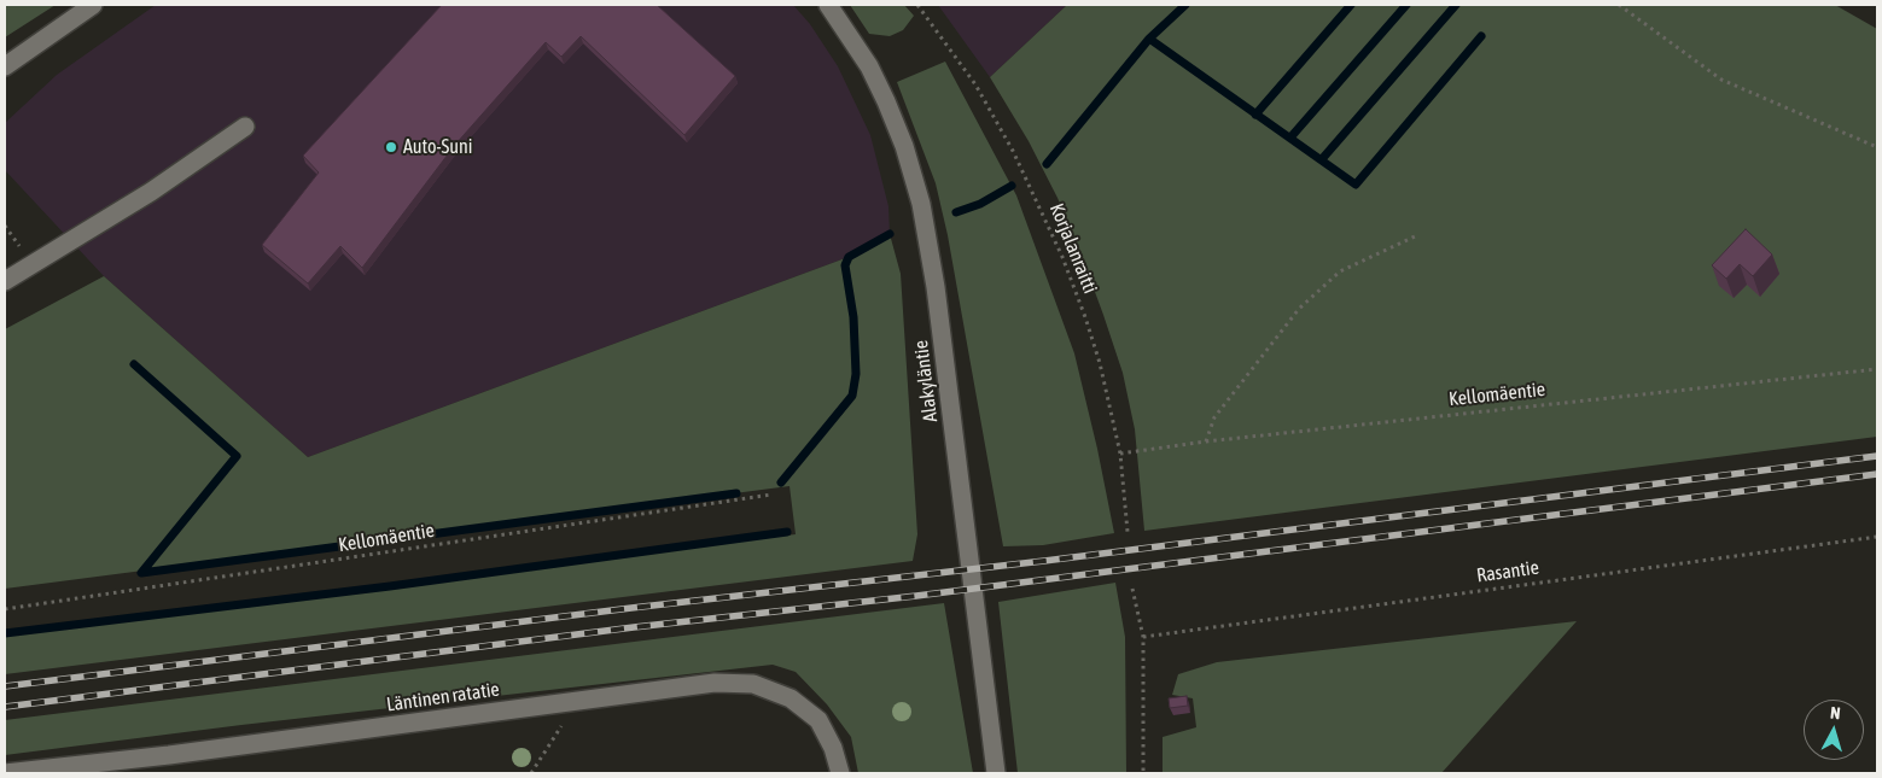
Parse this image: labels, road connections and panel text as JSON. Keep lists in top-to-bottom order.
{
  "streets": {
    "street": ["Alakyläntie", "Läntinen ratatie"],
    "path": ["Korjalanraitti", "Kellomäentie", "Rasantie"]
  },
  "crossings": [
    ["Korjalanraitti", "Kellomäentie"]
  ],
  "places": ["Auto-Suni"],
  "north": "top"
}
